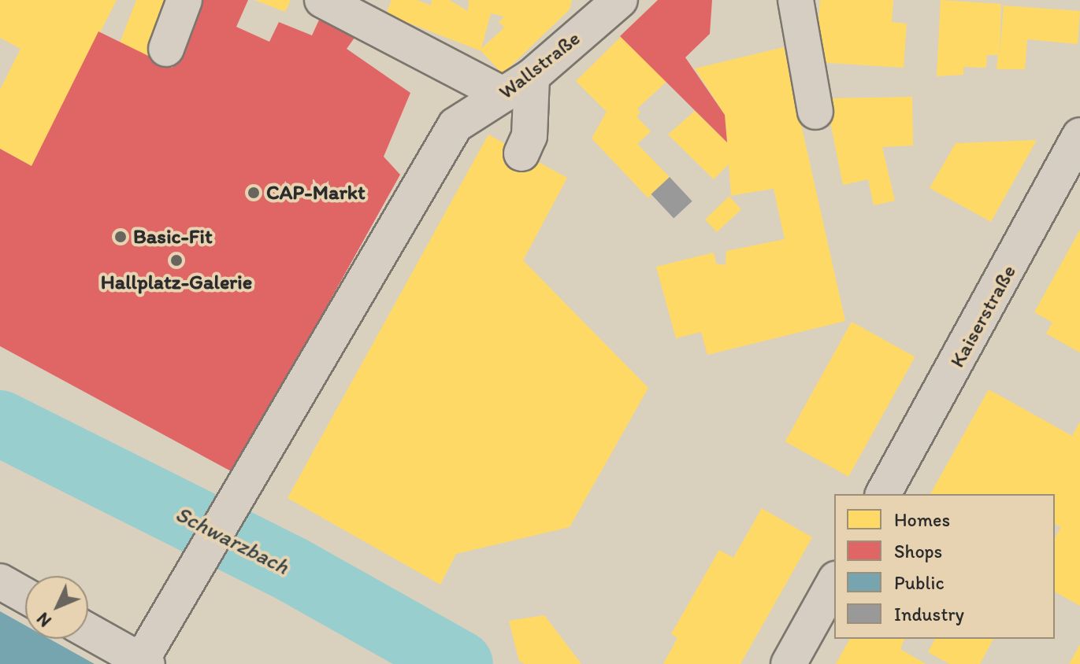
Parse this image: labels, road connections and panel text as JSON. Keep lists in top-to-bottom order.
{
  "streets": {
    "street": ["Wallstraße", "Kaiserstraße"]
  },
  "water": ["Schwarzbach"],
  "places": ["CAP-Markt", "Basic-Fit", "Hallplatz-Galerie"],
  "legend": [
    "Homes",
    "Shops",
    "Public",
    "Industry"
  ],
  "north": "bottom left"
}
